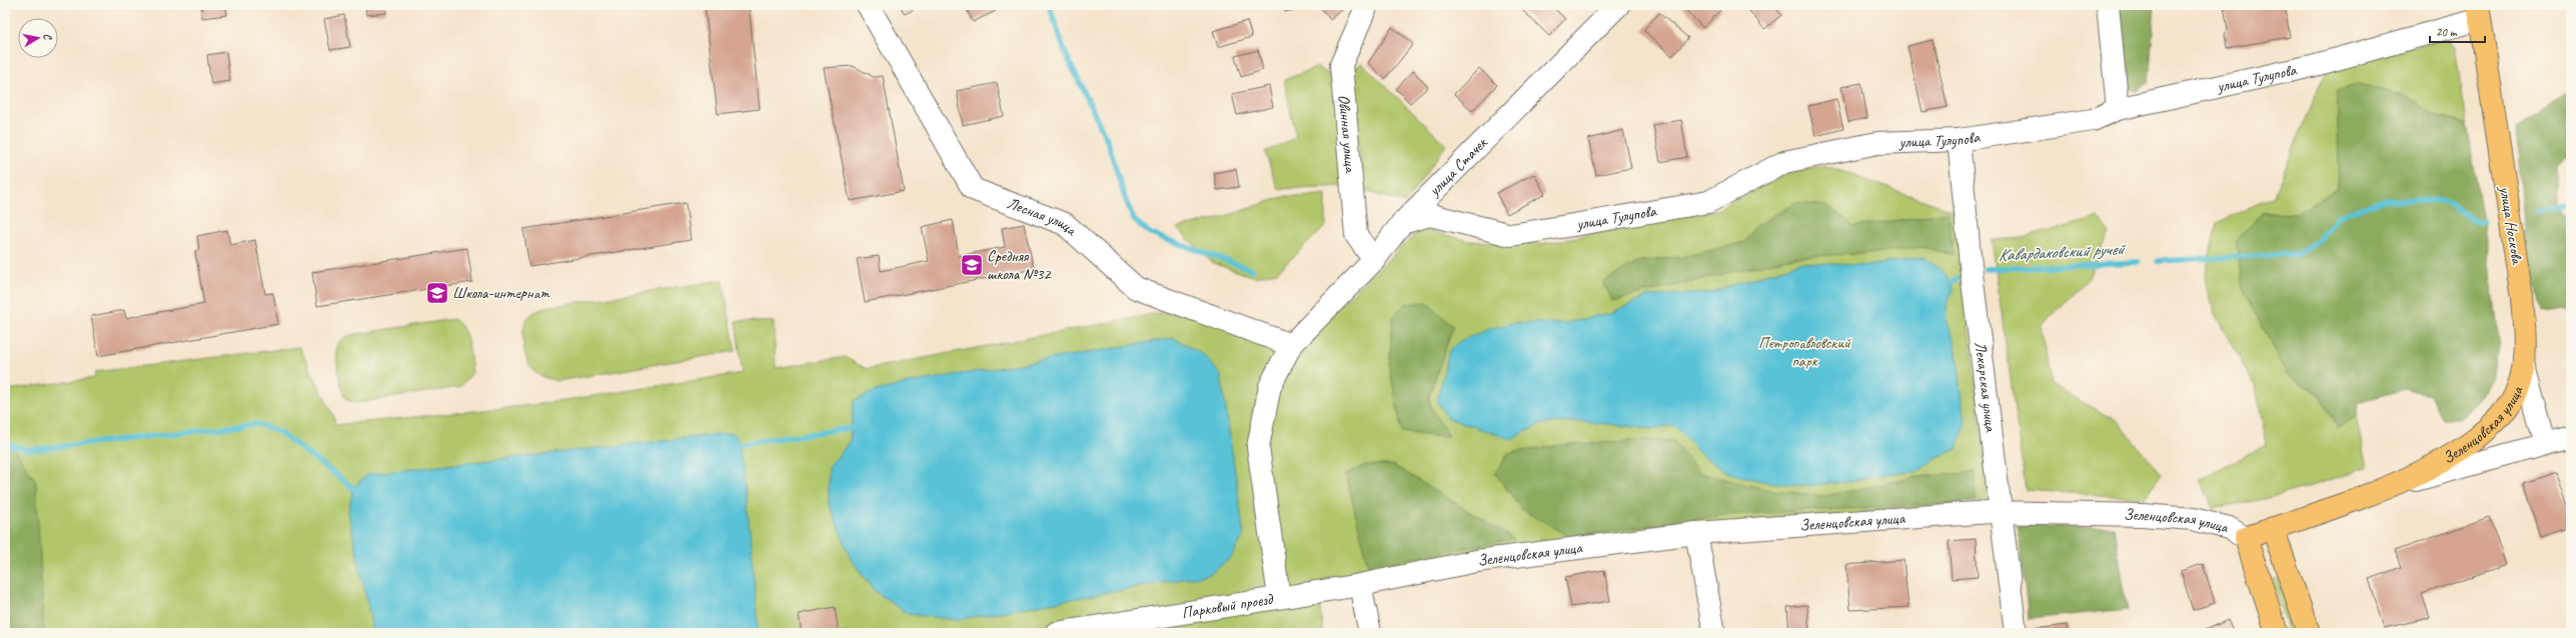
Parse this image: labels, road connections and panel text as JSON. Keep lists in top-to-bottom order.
{
  "streets": {
    "main road": ["улица Носкова", "Зеленцовская улица"],
    "street": [
      "улица Тулупова",
      "Овинная улица",
      "улица Стачек",
      "Лесная улица",
      "Лекарская улица",
      "Парковый проезд"
    ]
  },
  "crossings": [
    ["улица Тулупова", "улица Стачек"],
    ["улица Тулупова", "улица Носкова"],
    ["улица Тулупова", "Лекарская улица"],
    ["Овинная улица", "улица Стачек"],
    ["улица Стачек", "Лесная улица"],
    ["улица Стачек", "Парковый проезд"],
    ["улица Носкова", "Зеленцовская улица"],
    ["Лекарская улица", "Зеленцовская улица"],
    ["Зеленцовская улица", "Парковый проезд"]
  ],
  "water": ["Кавардаковский ручей"],
  "parks": ["Петропавловский парк"],
  "places": {
    "school or university": ["Средняя школа №32", "Школа-интернат"]
  },
  "scale_bar": "20 m",
  "north": "right"
}
